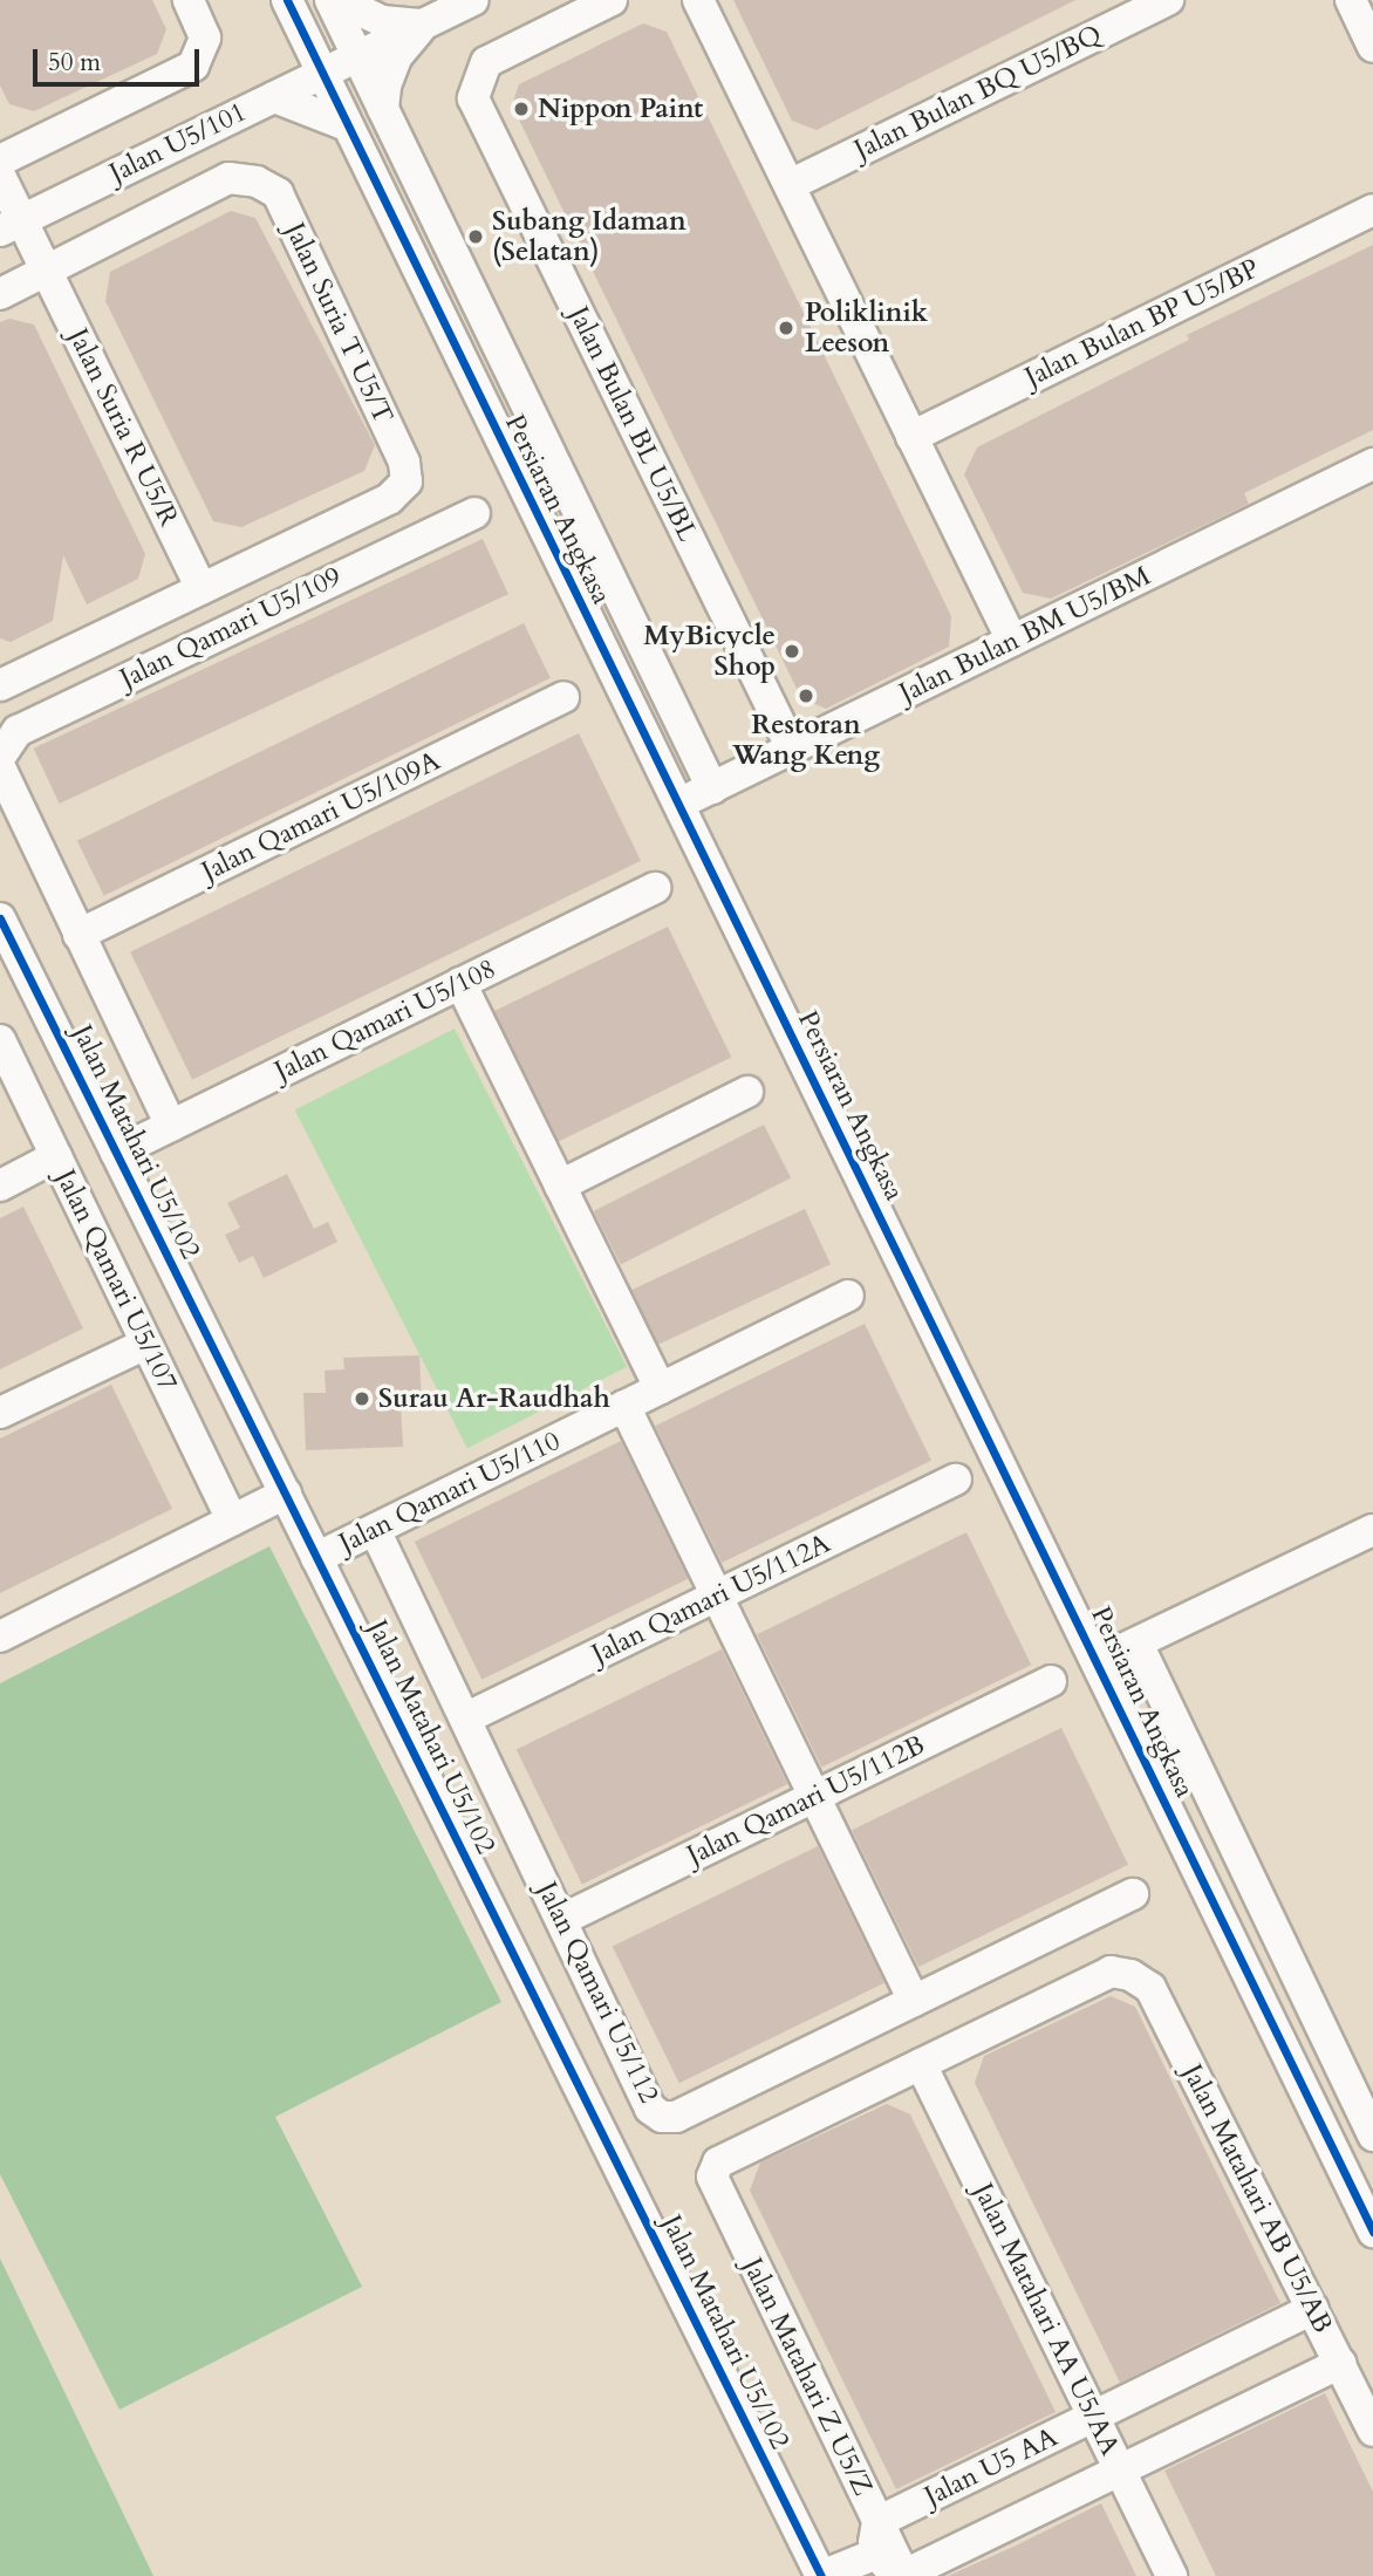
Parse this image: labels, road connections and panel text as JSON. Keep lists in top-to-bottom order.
{
  "streets": {
    "street": [
      "Jalan Bulan BQ U5/BQ",
      "Jalan U5/101",
      "Jalan Suria T U5/T",
      "Jalan Bulan BP U5/BP",
      "Jalan Bulan BL U5/BL",
      "Jalan Suria R U5/R",
      "Persiaran Angkasa",
      "Jalan Qamari U5/109",
      "Jalan Bulan BM U5/BM",
      "Jalan Qamari U5/109A",
      "Jalan Qamari U5/108",
      "Jalan Matahari U5/102",
      "Jalan Qamari U5/107",
      "Jalan Qamari U5/110",
      "Jalan Qamari U5/112A",
      "Jalan Qamari U5/112B",
      "Jalan Qamari U5/112",
      "Jalan Matahari AB U5/AB",
      "Jalan Matahari AA U5/AA",
      "Jalan Matahari Z U5/Z",
      "Jalan U5 AA"
    ]
  },
  "crossings": [
    ["Jalan U5/101", "Jalan Suria R U5/R"],
    ["Jalan U5/101", "Persiaran Angkasa"],
    ["Jalan Suria T U5/T", "Jalan Suria R U5/R"],
    ["Jalan Bulan BL U5/BL", "Jalan Bulan BM U5/BM"],
    ["Persiaran Angkasa", "Jalan Bulan BM U5/BM"],
    ["Jalan Qamari U5/108", "Jalan Matahari U5/102"],
    ["Jalan Matahari U5/102", "Jalan Qamari U5/110"],
    ["Jalan Qamari U5/110", "Jalan Qamari U5/112"],
    ["Jalan Qamari U5/112A", "Jalan Qamari U5/112"],
    ["Jalan Qamari U5/112B", "Jalan Qamari U5/112"],
    ["Jalan Matahari AB U5/AB", "Jalan Matahari AA U5/AA"],
    ["Jalan Matahari AB U5/AB", "Jalan Matahari Z U5/Z"],
    ["Jalan Matahari AB U5/AB", "Jalan U5 AA"],
    ["Jalan Matahari AA U5/AA", "Jalan Matahari Z U5/Z"],
    ["Jalan Matahari AA U5/AA", "Jalan U5 AA"],
    ["Jalan Matahari Z U5/Z", "Jalan U5 AA"]
  ],
  "places": [
    "Nippon Paint",
    "Subang Idaman (Selatan)",
    "Poliklinik Leeson",
    "MyBicycle Shop",
    "Restoran Wang Keng",
    "Surau Ar-Raudhah"
  ],
  "scale_bar": "50 m"
}
